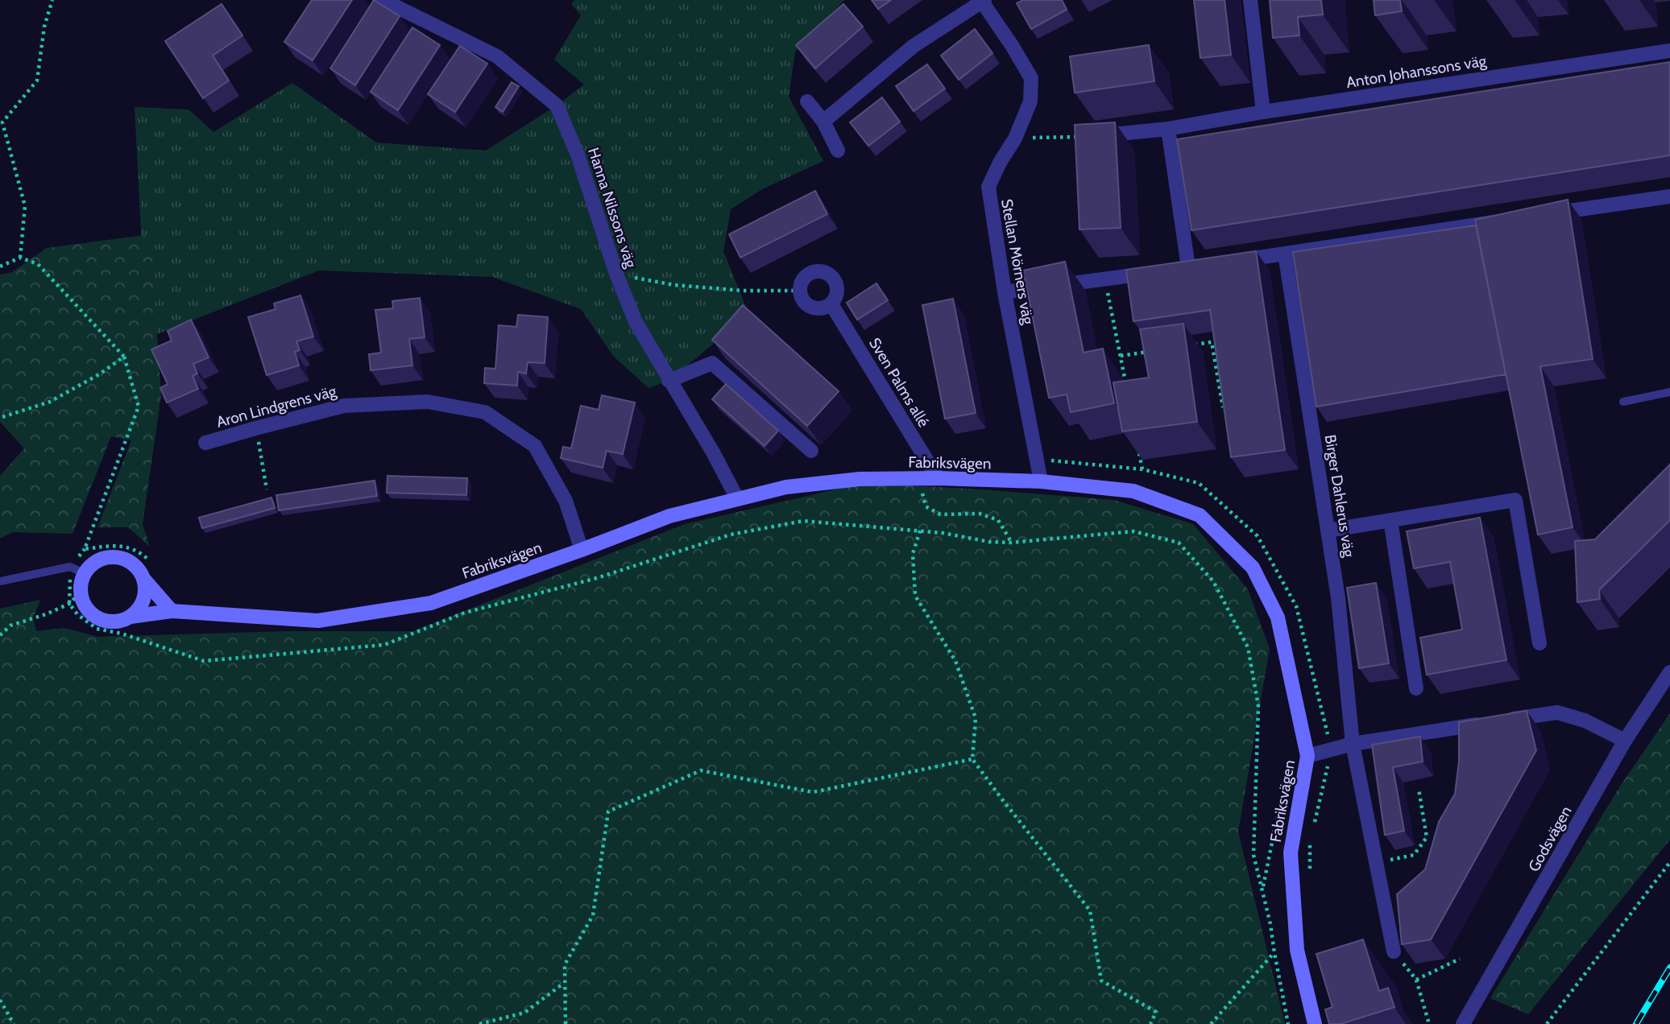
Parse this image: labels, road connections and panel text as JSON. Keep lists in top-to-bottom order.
{
  "streets": {
    "street": [
      "Anton Johanssons väg",
      "Hanna Nilssons väg",
      "Stellan Mörners väg",
      "Sven Palms allé",
      "Aron Lindgrens väg",
      "Fabriksvägen",
      "Birger Dahlerus väg",
      "Godsvägen"
    ]
  },
  "crossings": [
    ["Hanna Nilssons väg", "Fabriksvägen"],
    ["Stellan Mörners väg", "Fabriksvägen"],
    ["Sven Palms allé", "Fabriksvägen"],
    ["Aron Lindgrens väg", "Fabriksvägen"]
  ]
}
